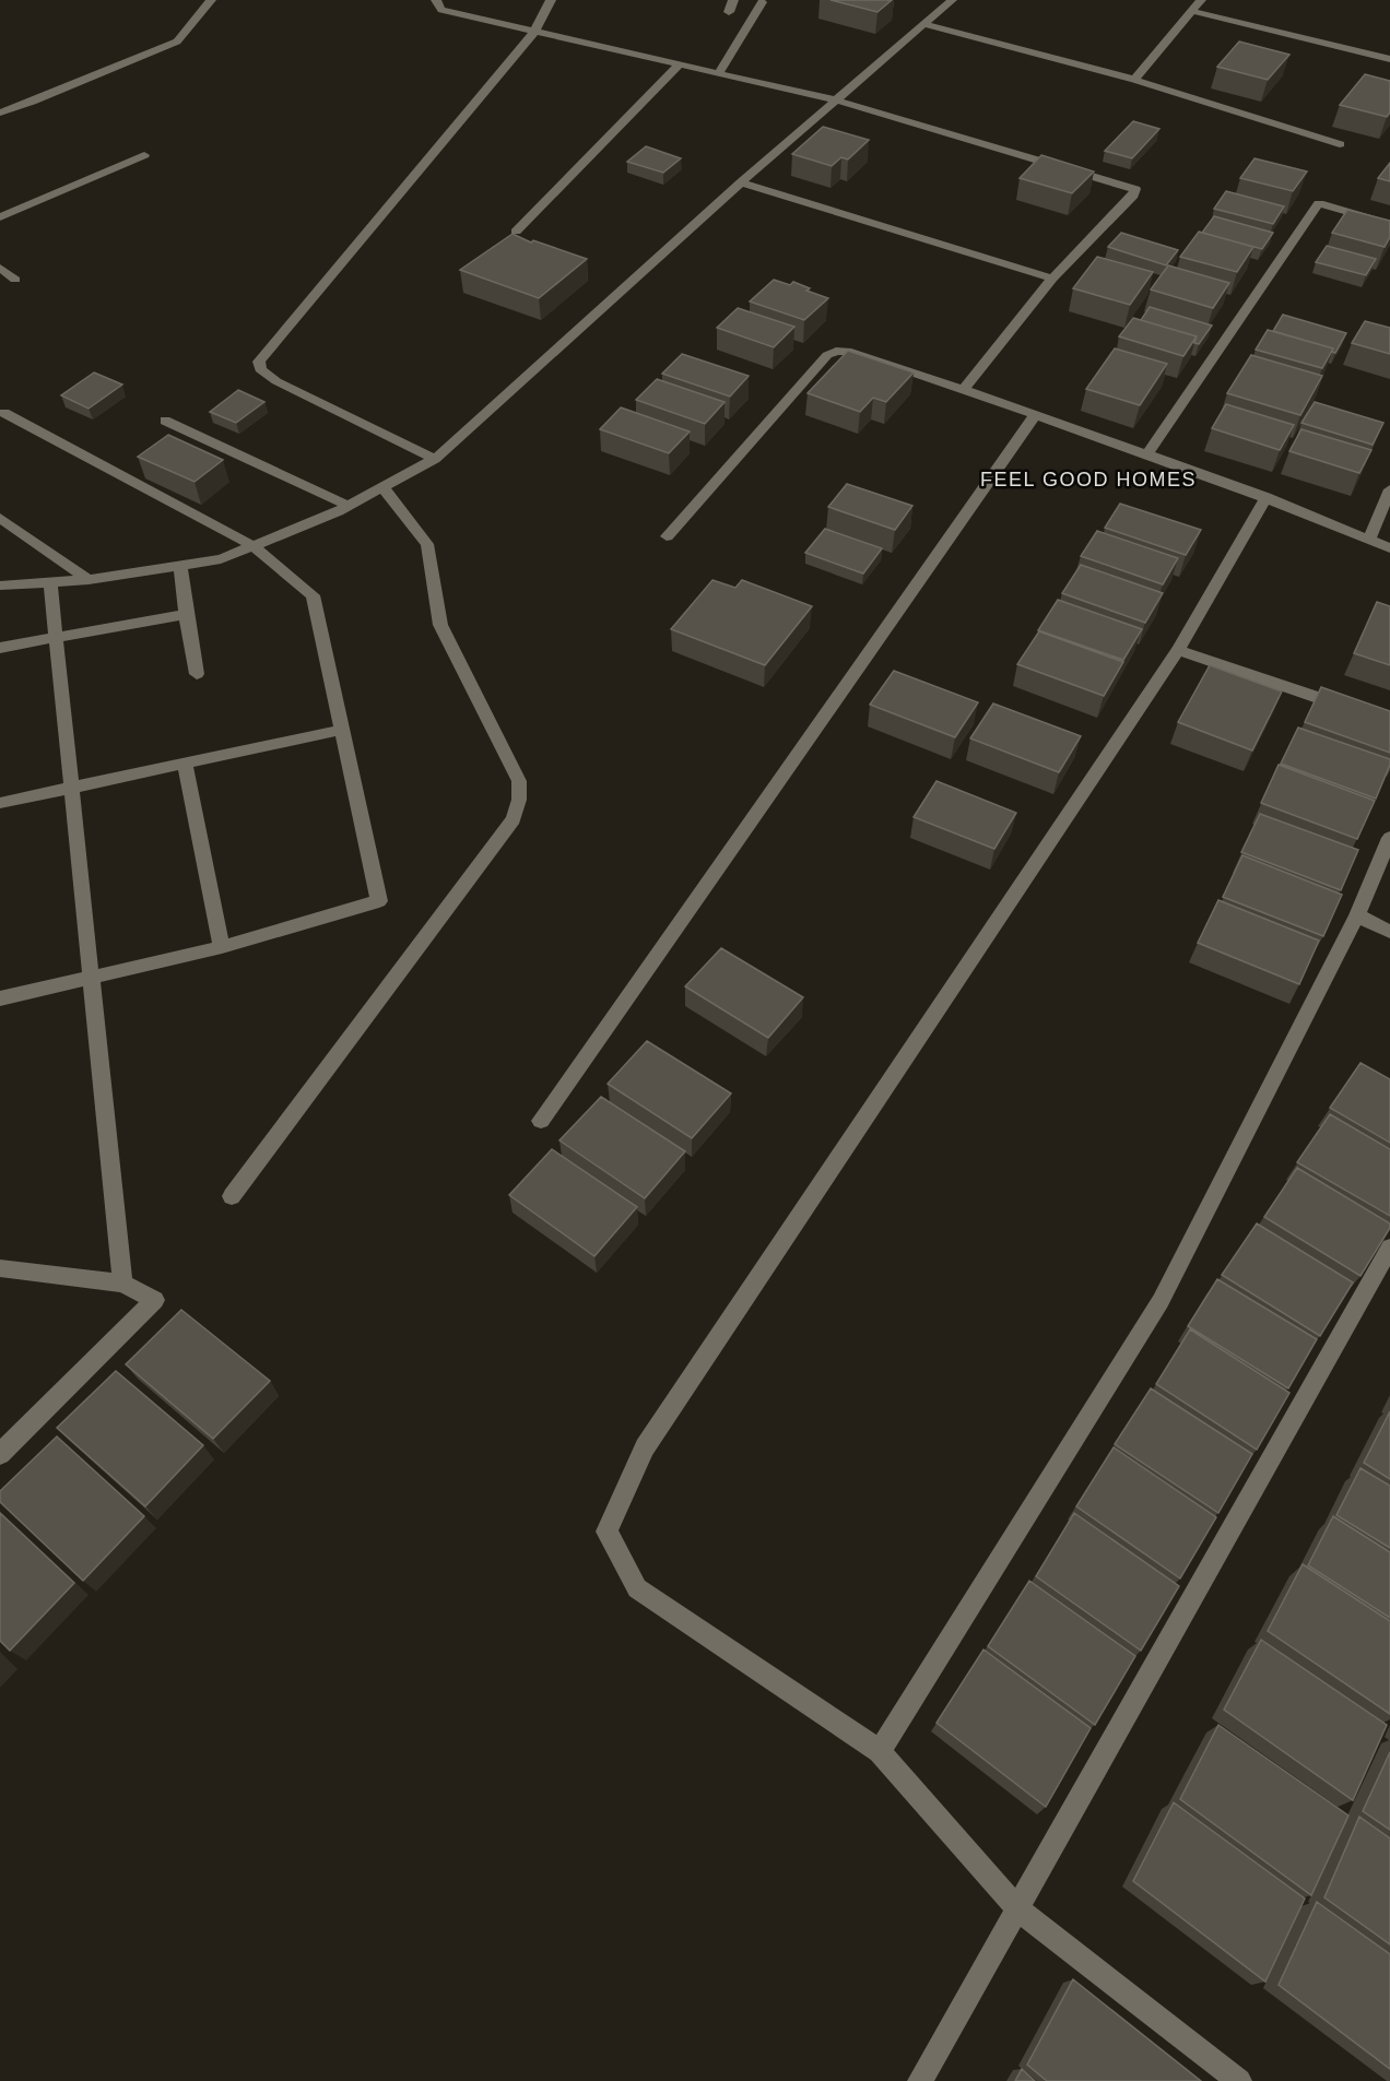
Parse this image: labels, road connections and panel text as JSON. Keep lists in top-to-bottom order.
{
  "districts": ["FEEL GOOD HOMES"]
}
